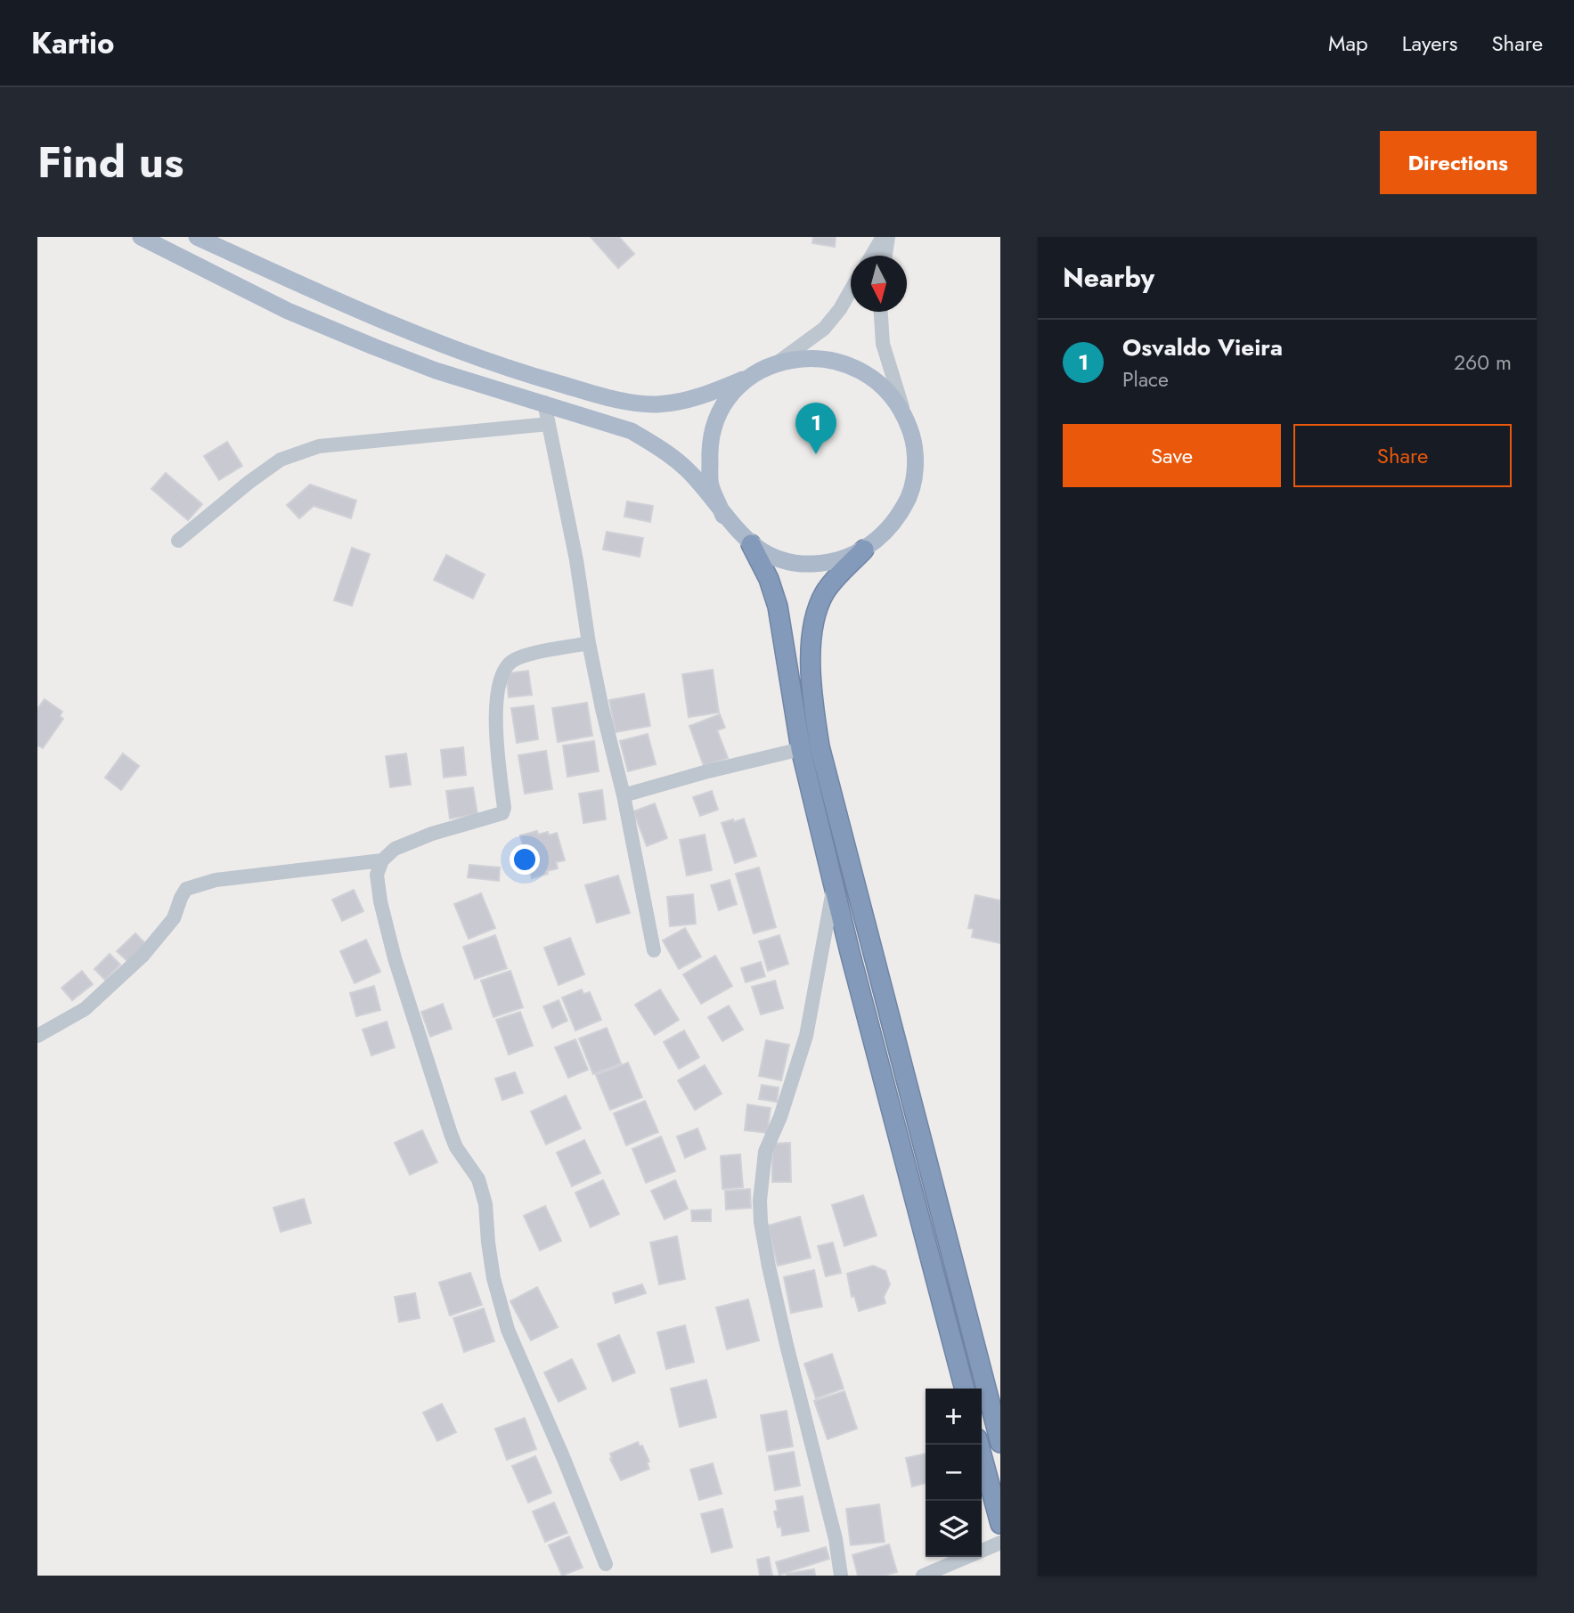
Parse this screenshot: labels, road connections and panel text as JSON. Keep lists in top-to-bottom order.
{
  "north": "bottom",
  "page": {
    "header": "Kartio",
    "nav": ["Map", "Layers", "Share"],
    "title": "Find us",
    "buttons": [
      "Directions",
      ["Save", "Share"]
    ],
    "heading": "Nearby",
    "list": [
      {
        "mark": "1",
        "name": "Osvaldo Vieira",
        "note": "Place",
        "value": "260 m"
      }
    ],
    "pins": "1",
    "map_buttons": ["+", "−"]
  }
}
